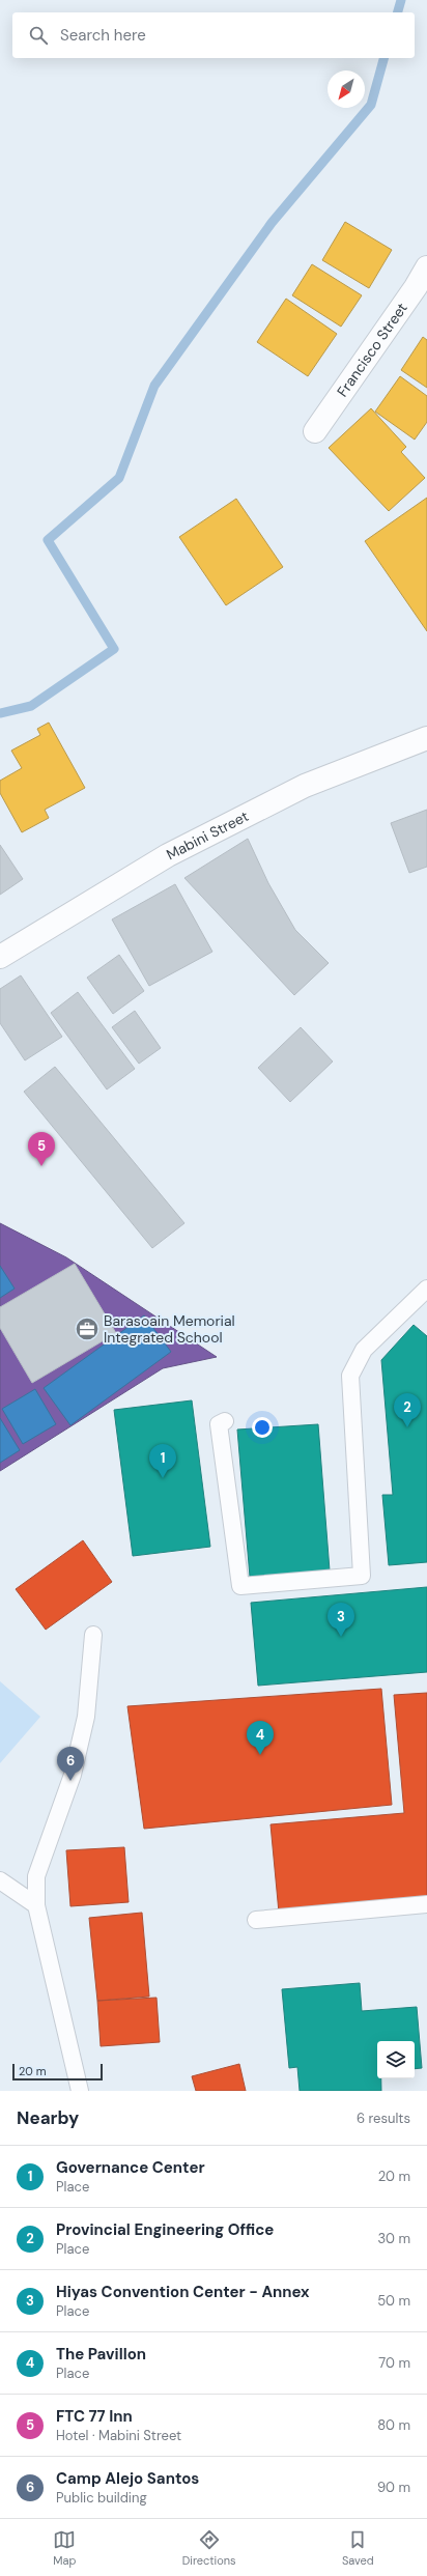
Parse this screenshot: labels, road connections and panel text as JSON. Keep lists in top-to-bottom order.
{
  "streets": {
    "main road": ["Francisco Street", "Mabini Street"]
  },
  "places": {
    "office": ["Barasoain Memorial Integrated School"]
  },
  "scale_bar": "20 m",
  "north": "bottom left",
  "page": {
    "search": "Search here",
    "pins": [
      "5",
      "2",
      "1",
      "3",
      "4",
      "6"
    ],
    "scale": "20 m",
    "heading": ["Nearby", "6 results"],
    "list": [
      {
        "mark": "1",
        "name": "Governance Center",
        "note": "Place",
        "value": "20 m"
      },
      {
        "mark": "2",
        "name": "Provincial Engineering Office",
        "note": "Place",
        "value": "30 m"
      },
      {
        "mark": "3",
        "name": "Hiyas Convention Center - Annex",
        "note": "Place",
        "value": "50 m"
      },
      {
        "mark": "4",
        "name": "The Pavillon",
        "note": "Place",
        "value": "70 m"
      },
      {
        "mark": "5",
        "name": "FTC 77 Inn",
        "note": "Hotel · Mabini Street",
        "value": "80 m"
      },
      {
        "mark": "6",
        "name": "Camp Alejo Santos",
        "note": "Public building",
        "value": "90 m"
      }
    ],
    "nav": ["Map", "Directions", "Saved"]
  }
}
